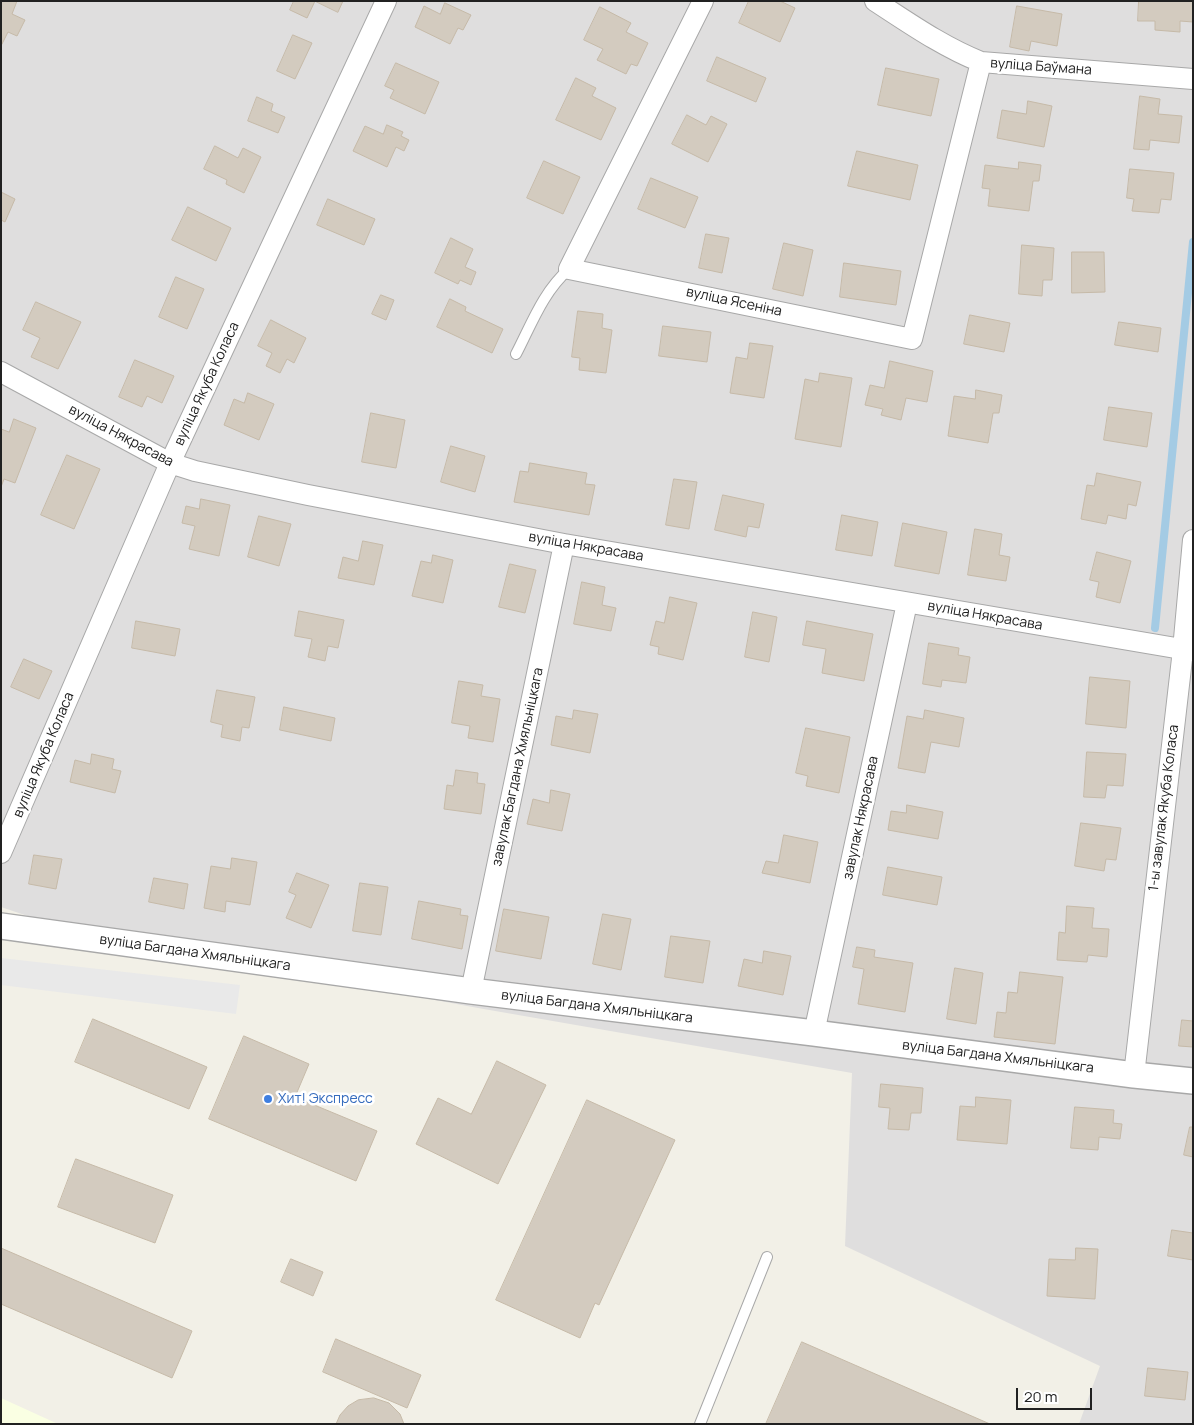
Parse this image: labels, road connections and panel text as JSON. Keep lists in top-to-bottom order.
{
  "streets": {
    "street": [
      "вуліца Баўмана",
      "вуліца Ясеніна",
      "вуліца Якуба Коласа",
      "вуліца Някрасава",
      "завулак Багдана Хмяльніцкага",
      "1-ы завулак Якуба Коласа",
      "завулак Някрасава",
      "вуліца Багдана Хмяльніцкага"
    ]
  },
  "crossings": [
    ["вуліца Баўмана", "вуліца Ясеніна"],
    ["вуліца Якуба Коласа", "вуліца Някрасава"],
    ["вуліца Някрасава", "завулак Багдана Хмяльніцкага"],
    ["вуліца Някрасава", "1-ы завулак Якуба Коласа"],
    ["вуліца Някрасава", "завулак Някрасава"],
    ["завулак Багдана Хмяльніцкага", "вуліца Багдана Хмяльніцкага"],
    ["1-ы завулак Якуба Коласа", "вуліца Багдана Хмяльніцкага"],
    ["завулак Някрасава", "вуліца Багдана Хмяльніцкага"]
  ],
  "places": ["Хит! Экспресс"],
  "scale_bar": "20 m"
}
